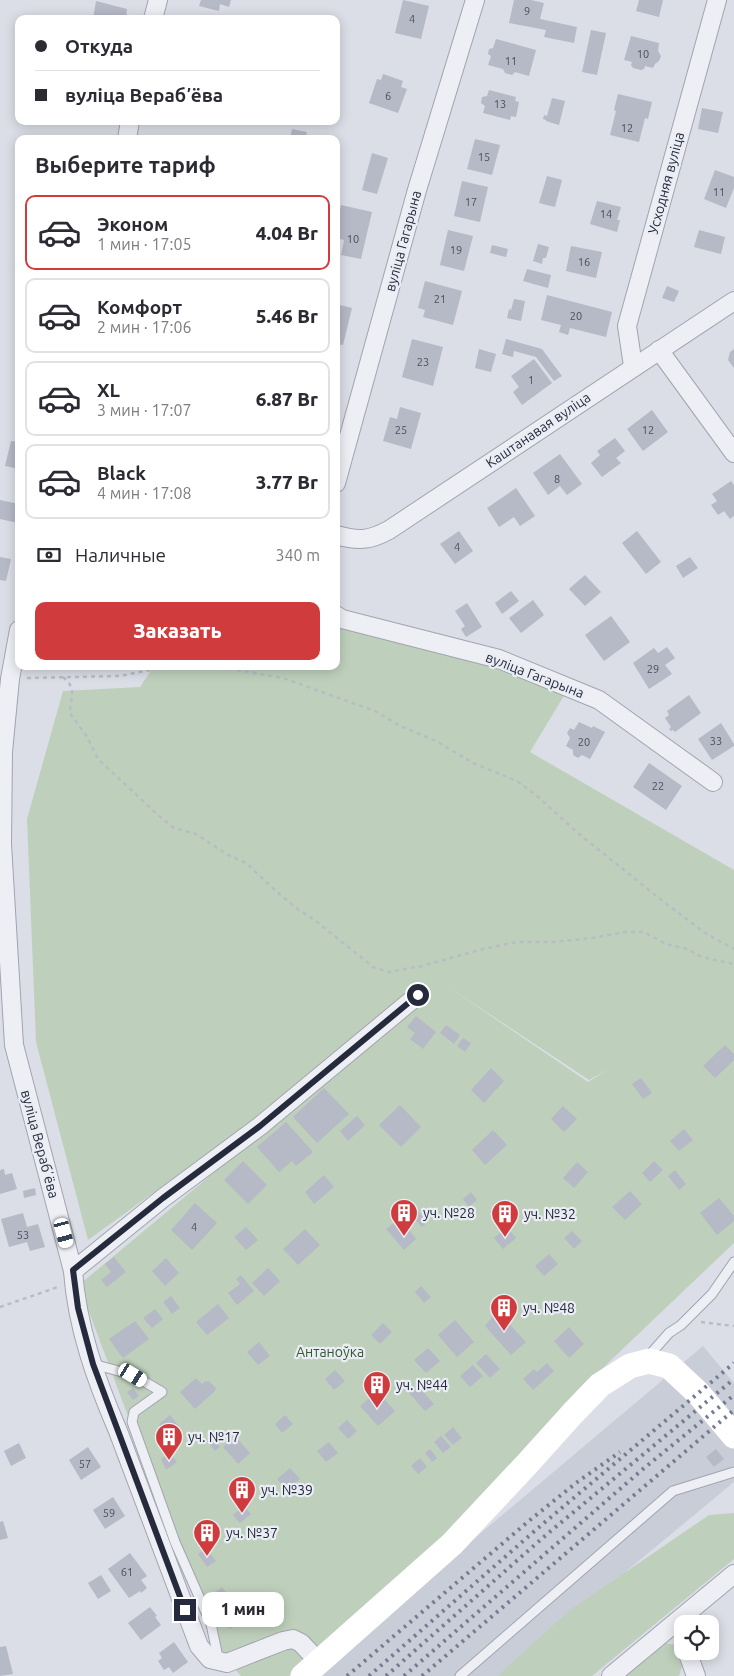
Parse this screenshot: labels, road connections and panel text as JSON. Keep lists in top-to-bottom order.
{
  "streets": {
    "street": [
      "Усходняя вуліца",
      "вуліца Гагарына",
      "Каштанавая вуліца",
      "вуліца Верабʼёва"
    ]
  },
  "crossings": [
    ["Усходняя вуліца", "Каштанавая вуліца"]
  ],
  "parks": ["Антаноўка"],
  "places": {
    "building": [
      "уч. №28",
      "уч. №32",
      "уч. №48",
      "уч. №44",
      "уч. №17",
      "уч. №39",
      "уч. №37"
    ]
  },
  "house_numbers": [
    "9",
    "4",
    "10",
    "11",
    "6",
    "13",
    "12",
    "15",
    "11",
    "17",
    "14",
    "10",
    "19",
    "16",
    "21",
    "20",
    "23",
    "1",
    "25",
    "12",
    "8",
    "4",
    "29",
    "33",
    "20",
    "22",
    "4",
    "53",
    "57",
    "59",
    "61"
  ],
  "page": {
    "banner": ["Откуда", "вуліца Верабʼёва"],
    "heading": "Выберите тариф",
    "list": [
      {
        "name": "Эконом",
        "note": "1 мин · 17:05",
        "value": "4.04 Br"
      },
      {
        "name": "Комфорт",
        "note": "2 мин · 17:06",
        "value": "5.46 Br"
      },
      {
        "name": "XL",
        "note": "3 мин · 17:07",
        "value": "6.87 Br"
      },
      {
        "name": "Black",
        "note": "4 мин · 17:08",
        "value": "3.77 Br"
      }
    ],
    "pay": ["Наличные", "340 m"],
    "buttons": "Заказать",
    "bubble": "1 мин"
  }
}
